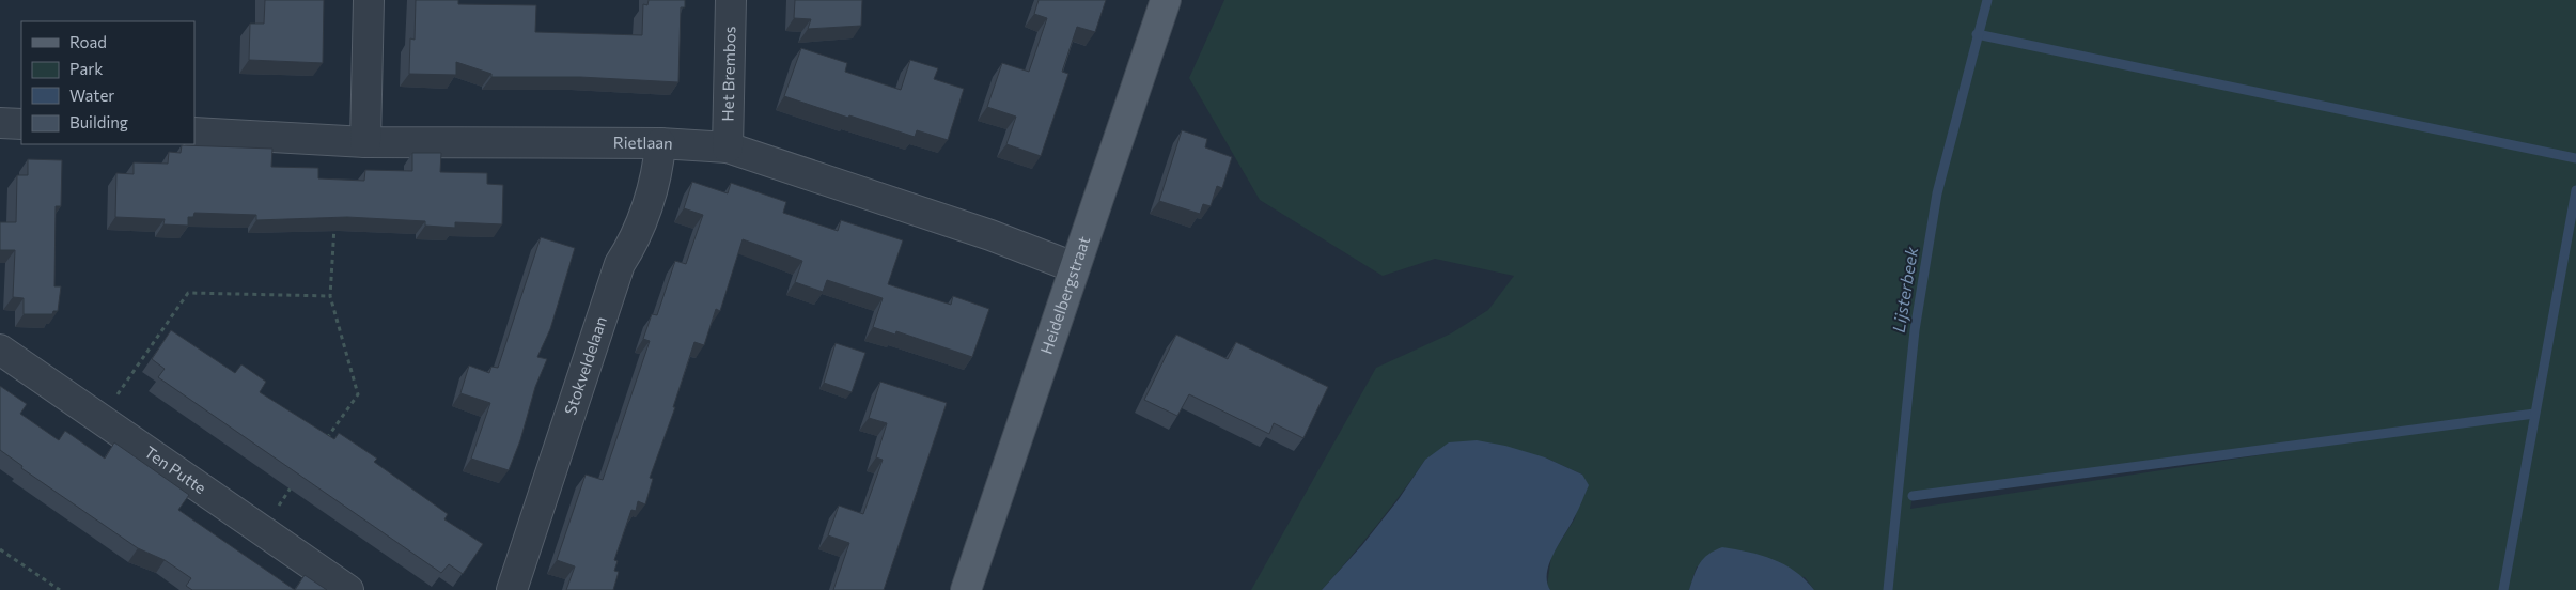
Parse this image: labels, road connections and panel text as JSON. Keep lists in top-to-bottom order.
{
  "streets": {
    "main road": ["Heidelbergstraat"],
    "street": [
      "Het Brembos",
      "Rietlaan",
      "Stokveldelaan",
      "Ten Putte"
    ]
  },
  "crossings": [
    ["Het Brembos", "Rietlaan"],
    ["Rietlaan", "Heidelbergstraat"],
    ["Rietlaan", "Stokveldelaan"]
  ],
  "water": ["Lijsterbeek"],
  "legend": [
    "Road",
    "Park",
    "Water",
    "Building"
  ]
}
